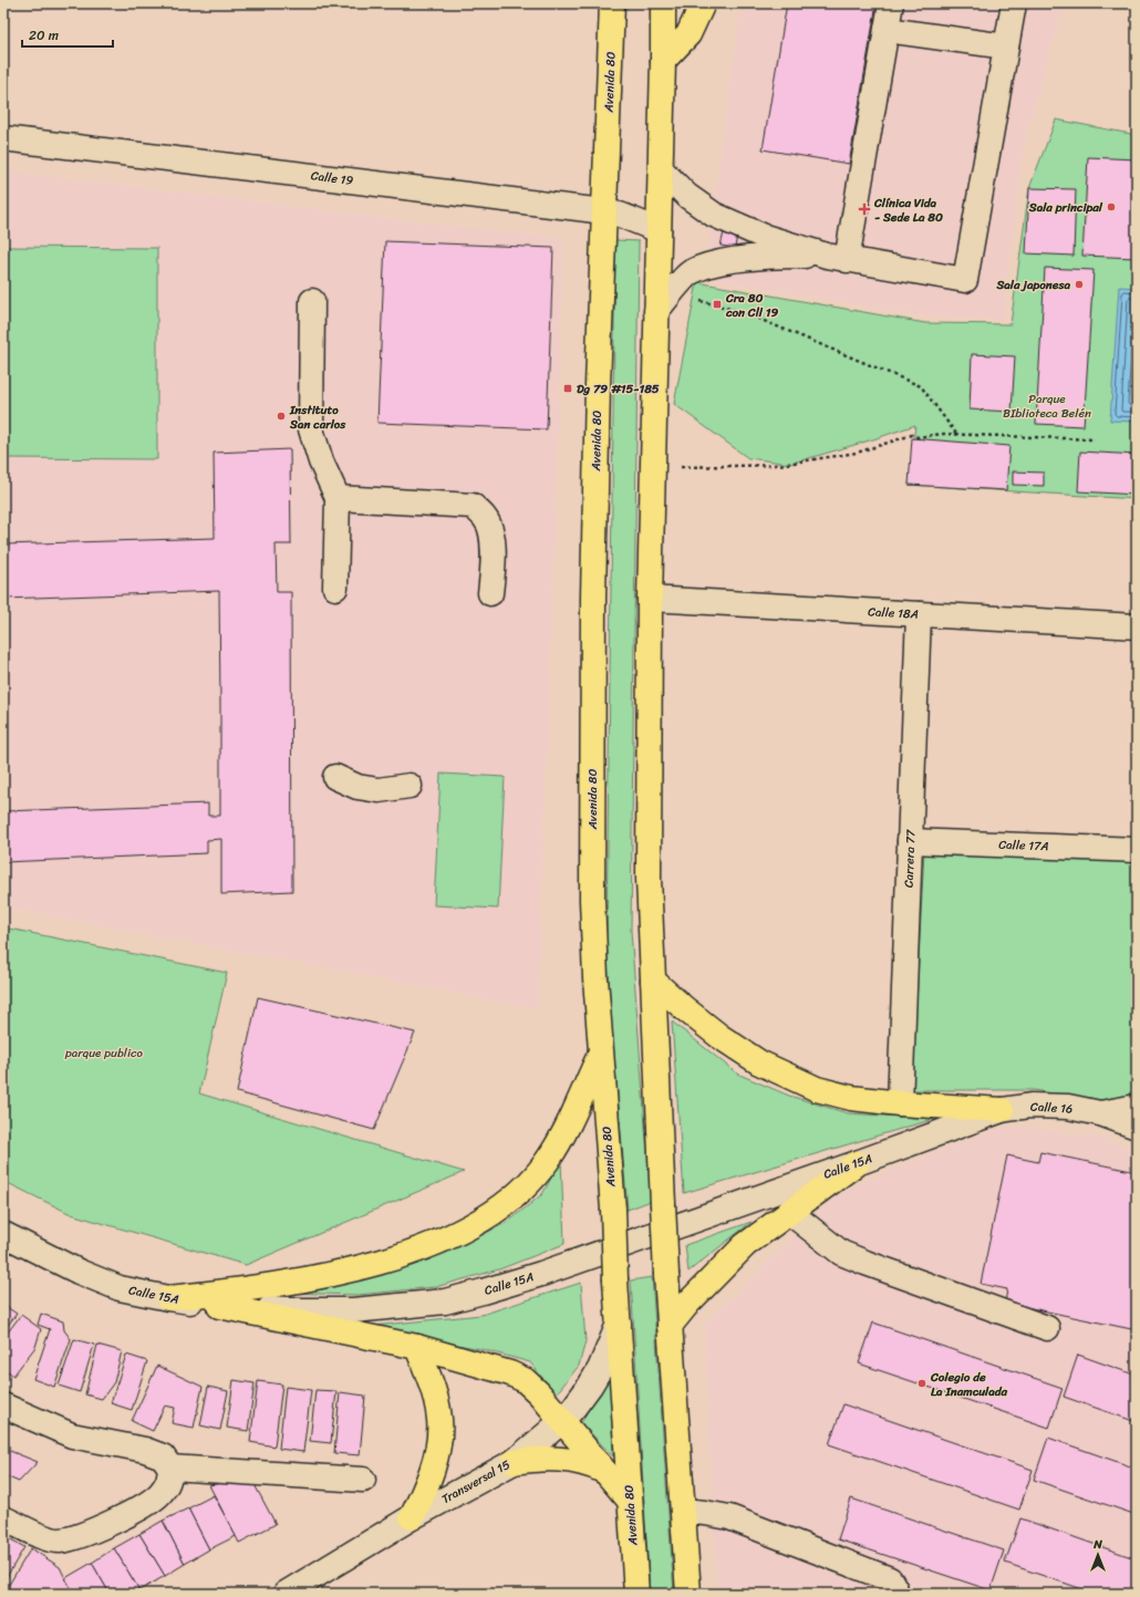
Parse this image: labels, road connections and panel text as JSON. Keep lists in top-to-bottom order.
{
  "streets": {
    "main road": ["Avenida 80"],
    "street": [
      "Calle 19",
      "Calle 18A",
      "Calle 17A",
      "Carrera 77",
      "Calle 16",
      "Calle 15A",
      "Transversal 15"
    ]
  },
  "crossings": [
    ["Avenida 80", "Calle 19"],
    ["Avenida 80", "Transversal 15"],
    ["Calle 18A", "Carrera 77"],
    ["Calle 17A", "Carrera 77"],
    ["Calle 16", "Calle 15A"]
  ],
  "parks": ["Parque BIblioteca Belén", "parque publico"],
  "places": {
    "other": [
      "Sala principal",
      "Sala japonesa",
      "Instituto San carlos",
      "Colegio de La Inamculada"
    ],
    "health": ["Clínica Vida - Sede La 80"],
    "transit": ["Cra 80 con Cll 19", "Dg 79 #15-185"]
  },
  "scale_bar": "20 m",
  "north": "top"
}
